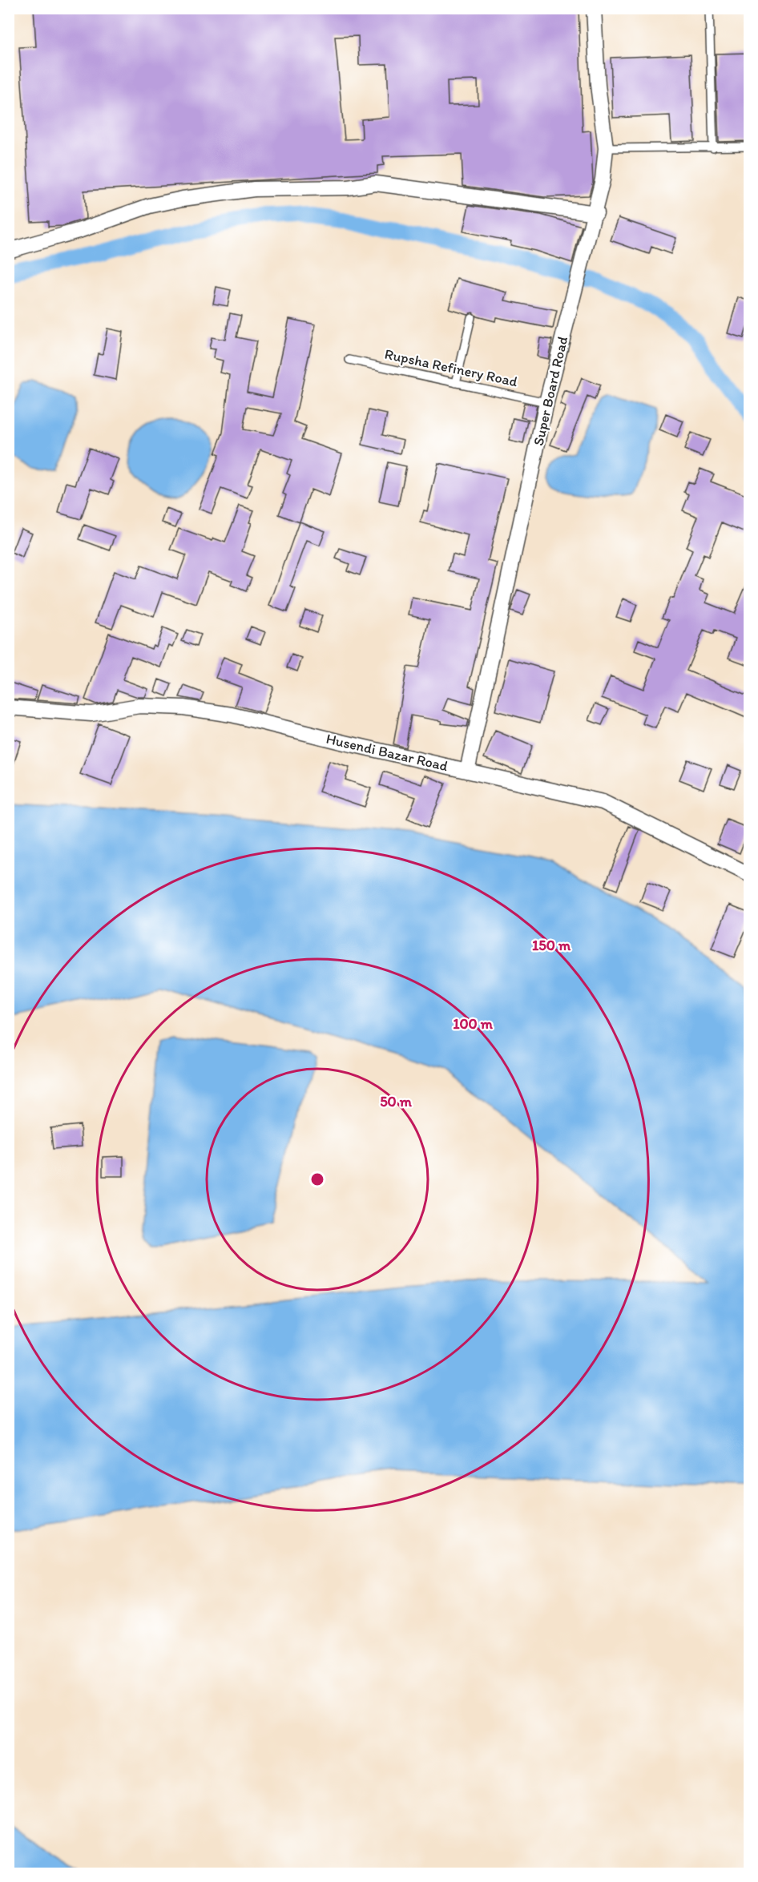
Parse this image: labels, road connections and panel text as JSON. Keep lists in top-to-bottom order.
{
  "streets": {
    "street": ["Super Board Road", "Husendi Bazar Road"],
    "lane": ["Rupsha Refinery Road"]
  },
  "crossings": [
    ["Rupsha Refinery Road", "Super Board Road"],
    ["Super Board Road", "Husendi Bazar Road"]
  ],
  "rings": ["150 m", "100 m", "50 m"]
}
